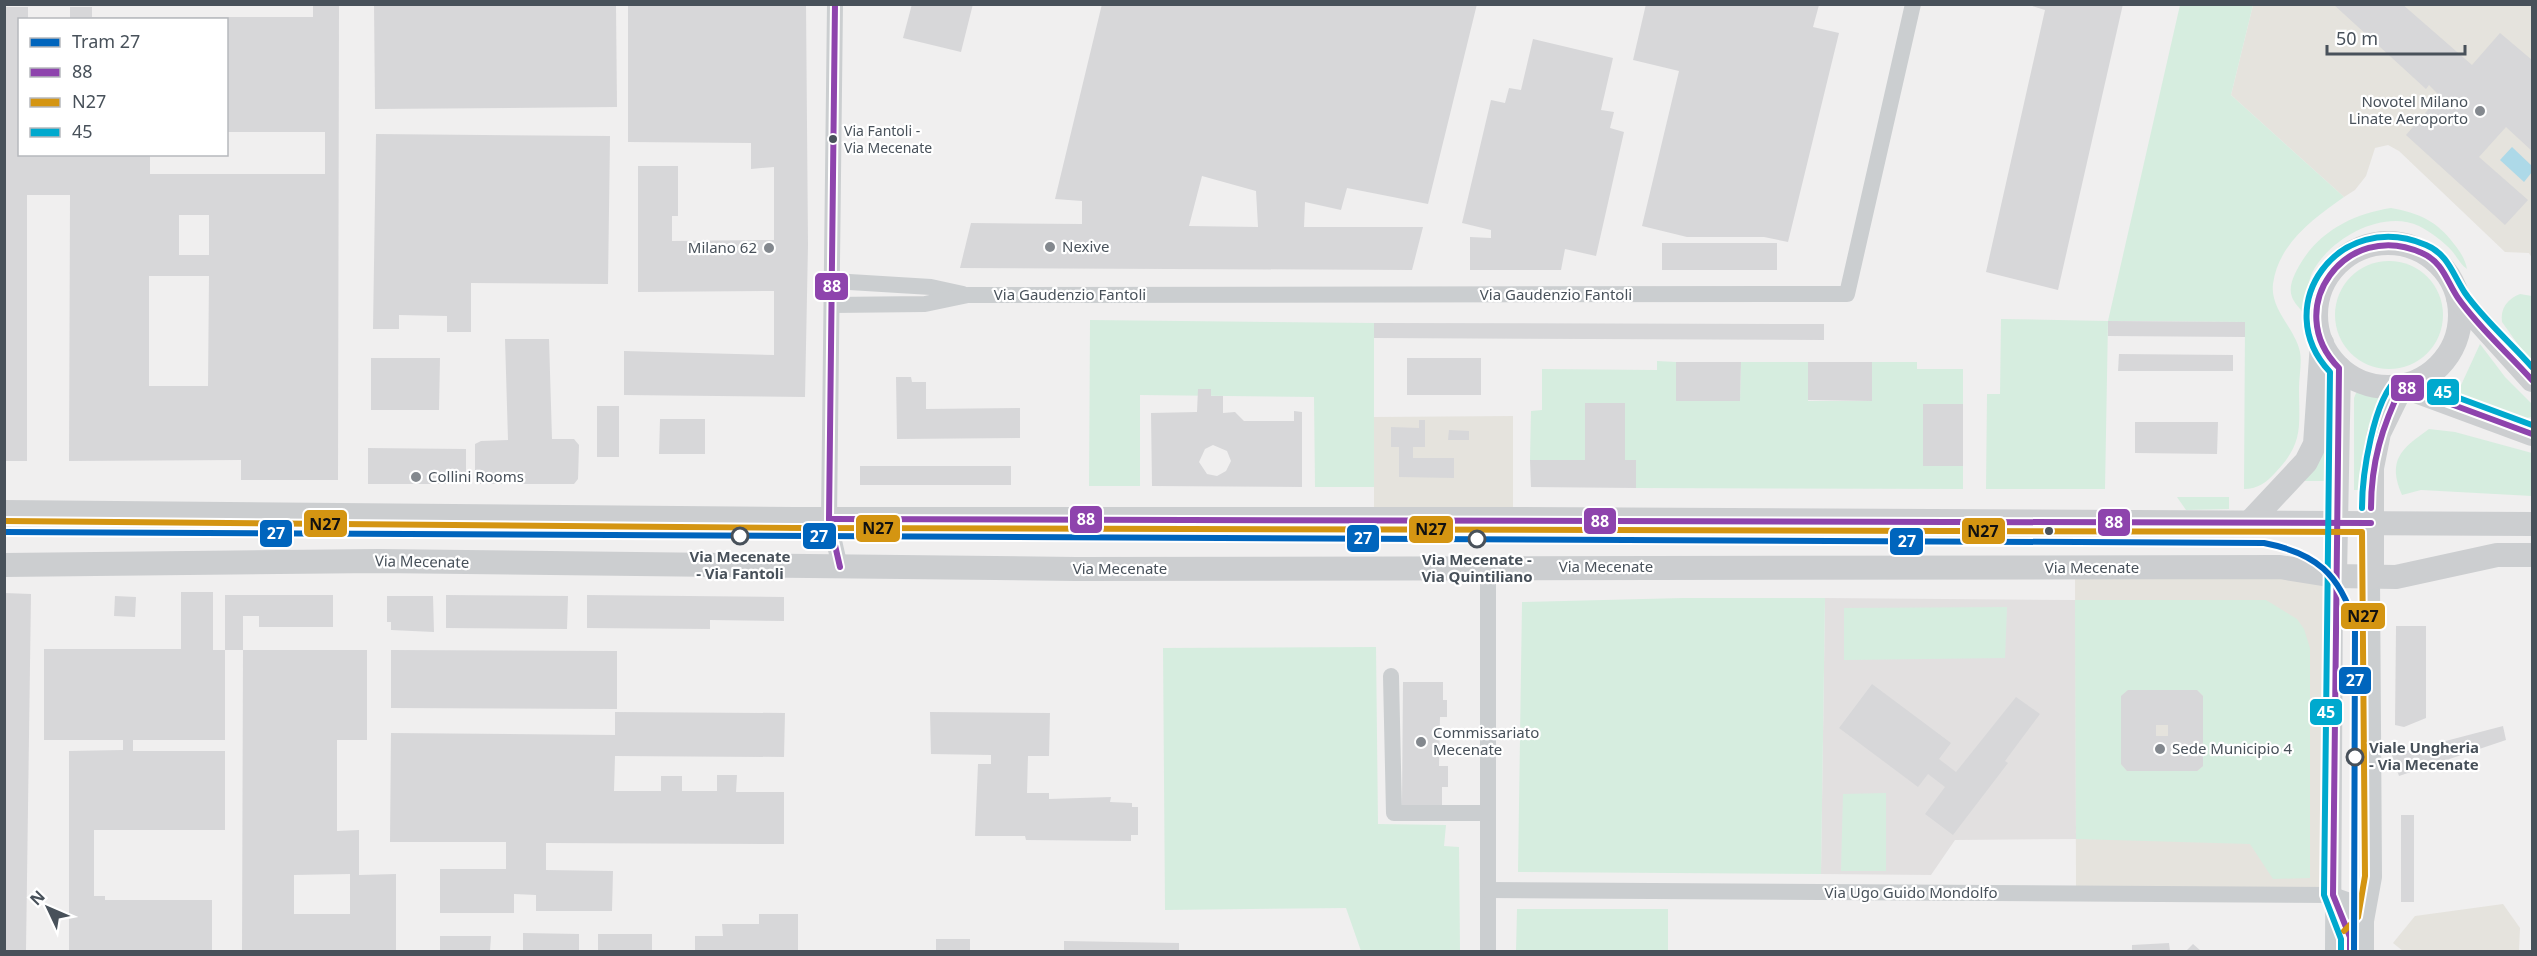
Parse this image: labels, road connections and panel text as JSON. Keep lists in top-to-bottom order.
{
  "streets": {
    "main road": ["Via Mecenate"],
    "street": ["Via Gaudenzio Fantoli", "Via Ugo Guido Mondolfo"]
  },
  "places": [
    "Novotel Milano Linate Aeroporto",
    "Via Fantoli - Via Mecenate",
    "Nexive",
    "Milano 62",
    "Collini Rooms",
    "Via Mecenate - Via Fantoli",
    "Via Mecenate - Via Quintiliano",
    "Commissariato Mecenate",
    "Sede Municipio 4",
    "Viale Ungheria - Via Mecenate"
  ],
  "lines": [
    "transit line 88",
    "transit line 45",
    "transit line N27",
    "tram line 27"
  ],
  "legend": [
    "Tram 27",
    "88",
    "N27",
    "45"
  ],
  "scale_bar": "50 m",
  "north": "top left"
}
